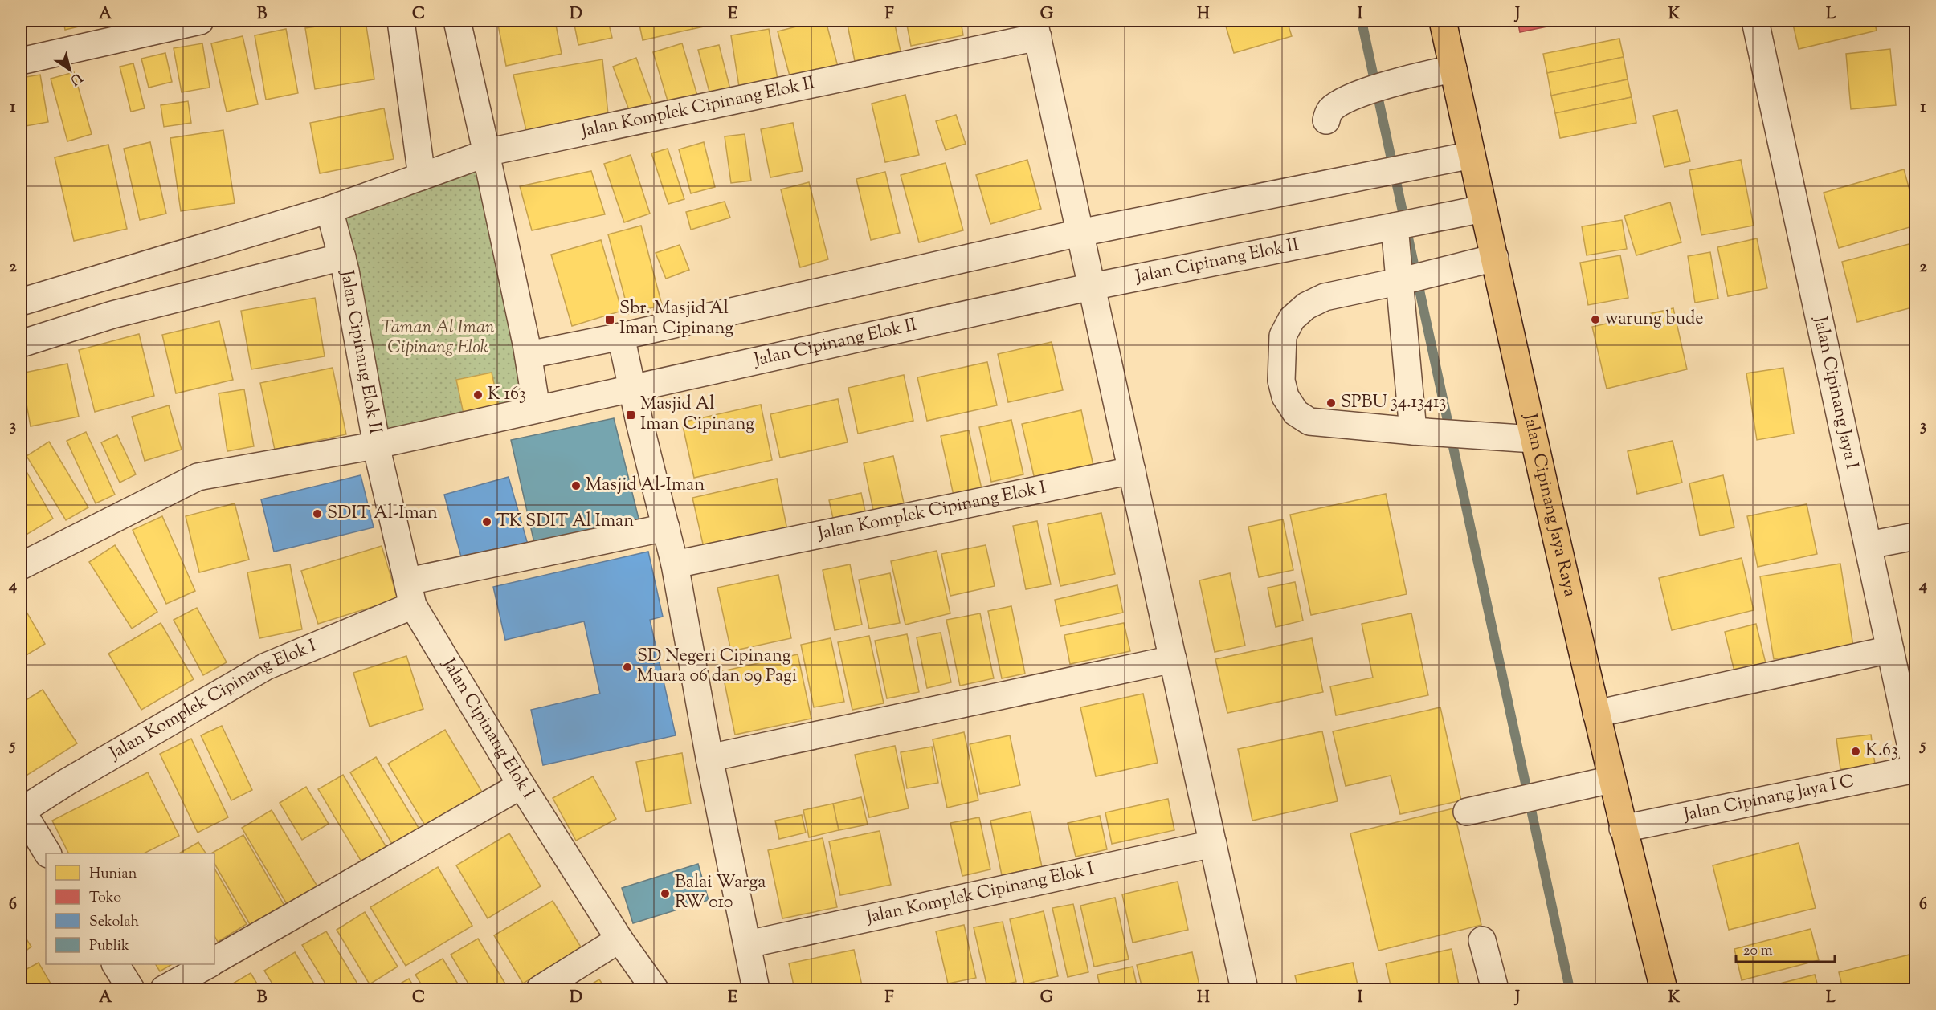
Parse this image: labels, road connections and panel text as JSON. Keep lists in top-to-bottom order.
{
  "streets": {
    "main road": ["Jalan Cipinang Jaya Raya"],
    "street": [
      "Jalan Komplek Cipinang Elok II",
      "Jalan Cipinang Elok II",
      "Jalan Cipinang Jaya I",
      "Jalan Komplek Cipinang Elok I",
      "Jalan Cipinang Elok I",
      "Jalan Cipinang Jaya I C"
    ]
  },
  "crossings": [
    ["Jalan Komplek Cipinang Elok II", "Jalan Cipinang Elok II"],
    ["Jalan Cipinang Elok II", "Jalan Cipinang Jaya Raya"],
    ["Jalan Cipinang Elok II", "Jalan Cipinang Elok I"],
    ["Jalan Cipinang Jaya I", "Jalan Cipinang Jaya I C"],
    ["Jalan Cipinang Jaya Raya", "Jalan Cipinang Jaya I C"],
    ["Jalan Komplek Cipinang Elok I", "Jalan Cipinang Elok I"]
  ],
  "parks": ["Taman Al Iman Cipinang Elok"],
  "places": {
    "transit": ["Sbr. Masjid Al Iman Cipinang", "Masjid Al Iman Cipinang"],
    "other": [
      "warung bude",
      "K 163",
      "SPBU 34.13413",
      "Masjid Al-Iman",
      "SDIT Al-Iman",
      "TK SDIT Al Iman",
      "SD Negeri Cipinang Muara 06 dan 09 Pagi",
      "K.63",
      "Balai Warga RW 010"
    ]
  },
  "legend": [
    "Hunian",
    "Toko",
    "Sekolah",
    "Publik"
  ],
  "scale_bar": "20 m",
  "north": "bottom right",
  "grid": {
    "columns": [
      "A",
      "B",
      "C",
      "D",
      "E",
      "F",
      "G",
      "H",
      "I",
      "J",
      "K",
      "L"
    ],
    "rows": [
      "1",
      "2",
      "3",
      "4",
      "5",
      "6"
    ]
  }
}
